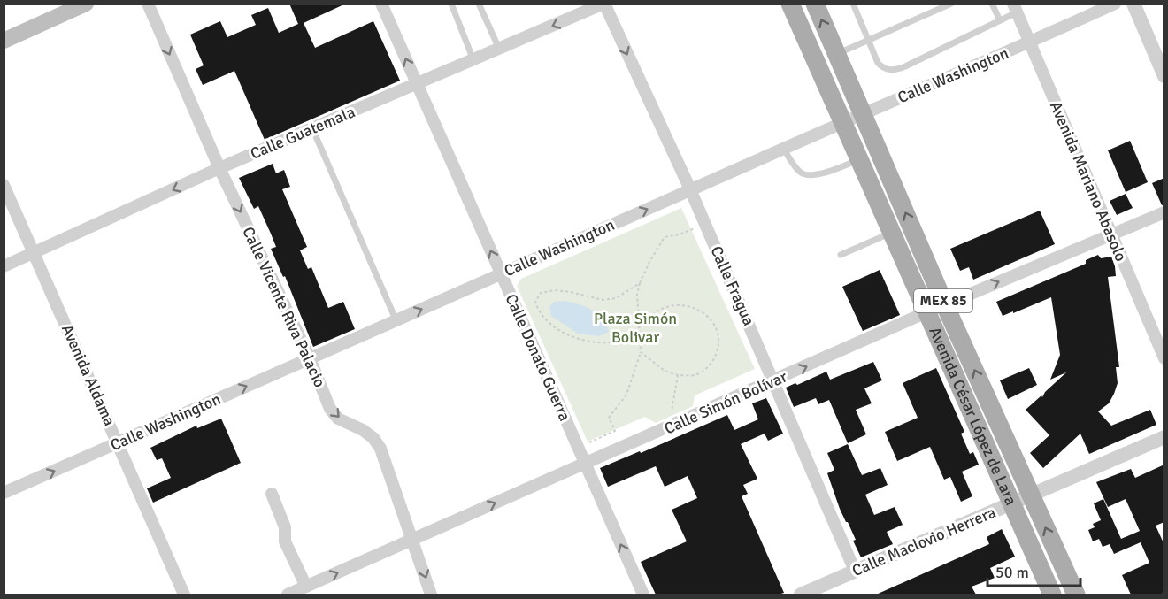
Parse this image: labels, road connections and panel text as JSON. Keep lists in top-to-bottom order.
{
  "streets": {
    "main road": ["MEX 85", "Avenida César López de Lara"],
    "street": [
      "Calle Washington",
      "Calle Guatemala",
      "Avenida Mariano Abasolo",
      "Calle Fragua",
      "Calle Vicente Riva Palacio",
      "Calle Donato Guerra",
      "Avenida Aldama",
      "Calle Simón Bolívar",
      "Calle Maclovio Herrera"
    ]
  },
  "crossings": [
    ["Calle Washington", "Avenida Mariano Abasolo"],
    ["Calle Washington", "Calle Fragua"],
    ["Calle Washington", "Calle Vicente Riva Palacio"],
    ["Calle Washington", "Calle Donato Guerra"],
    ["Calle Washington", "Avenida Aldama"],
    ["Calle Washington", "Avenida César López de Lara"],
    ["Calle Guatemala", "Calle Fragua"],
    ["Calle Guatemala", "Calle Vicente Riva Palacio"],
    ["Calle Guatemala", "Calle Donato Guerra"],
    ["Calle Guatemala", "Avenida Aldama"],
    ["Avenida Mariano Abasolo", "Calle Simón Bolívar"],
    ["Calle Fragua", "Calle Simón Bolívar"],
    ["Calle Fragua", "Calle Maclovio Herrera"],
    ["Calle Vicente Riva Palacio", "Calle Simón Bolívar"],
    ["Calle Donato Guerra", "Calle Simón Bolívar"],
    ["Calle Simón Bolívar", "Avenida César López de Lara"],
    ["Avenida César López de Lara", "Calle Maclovio Herrera"]
  ],
  "one_way": [
    "Calle Washington",
    "Calle Guatemala",
    "Calle Vicente Riva Palacio",
    "Calle Donato Guerra",
    "Calle Simón Bolívar"
  ],
  "parks": ["Plaza Simón Bolivar"],
  "scale_bar": "50 m"
}
